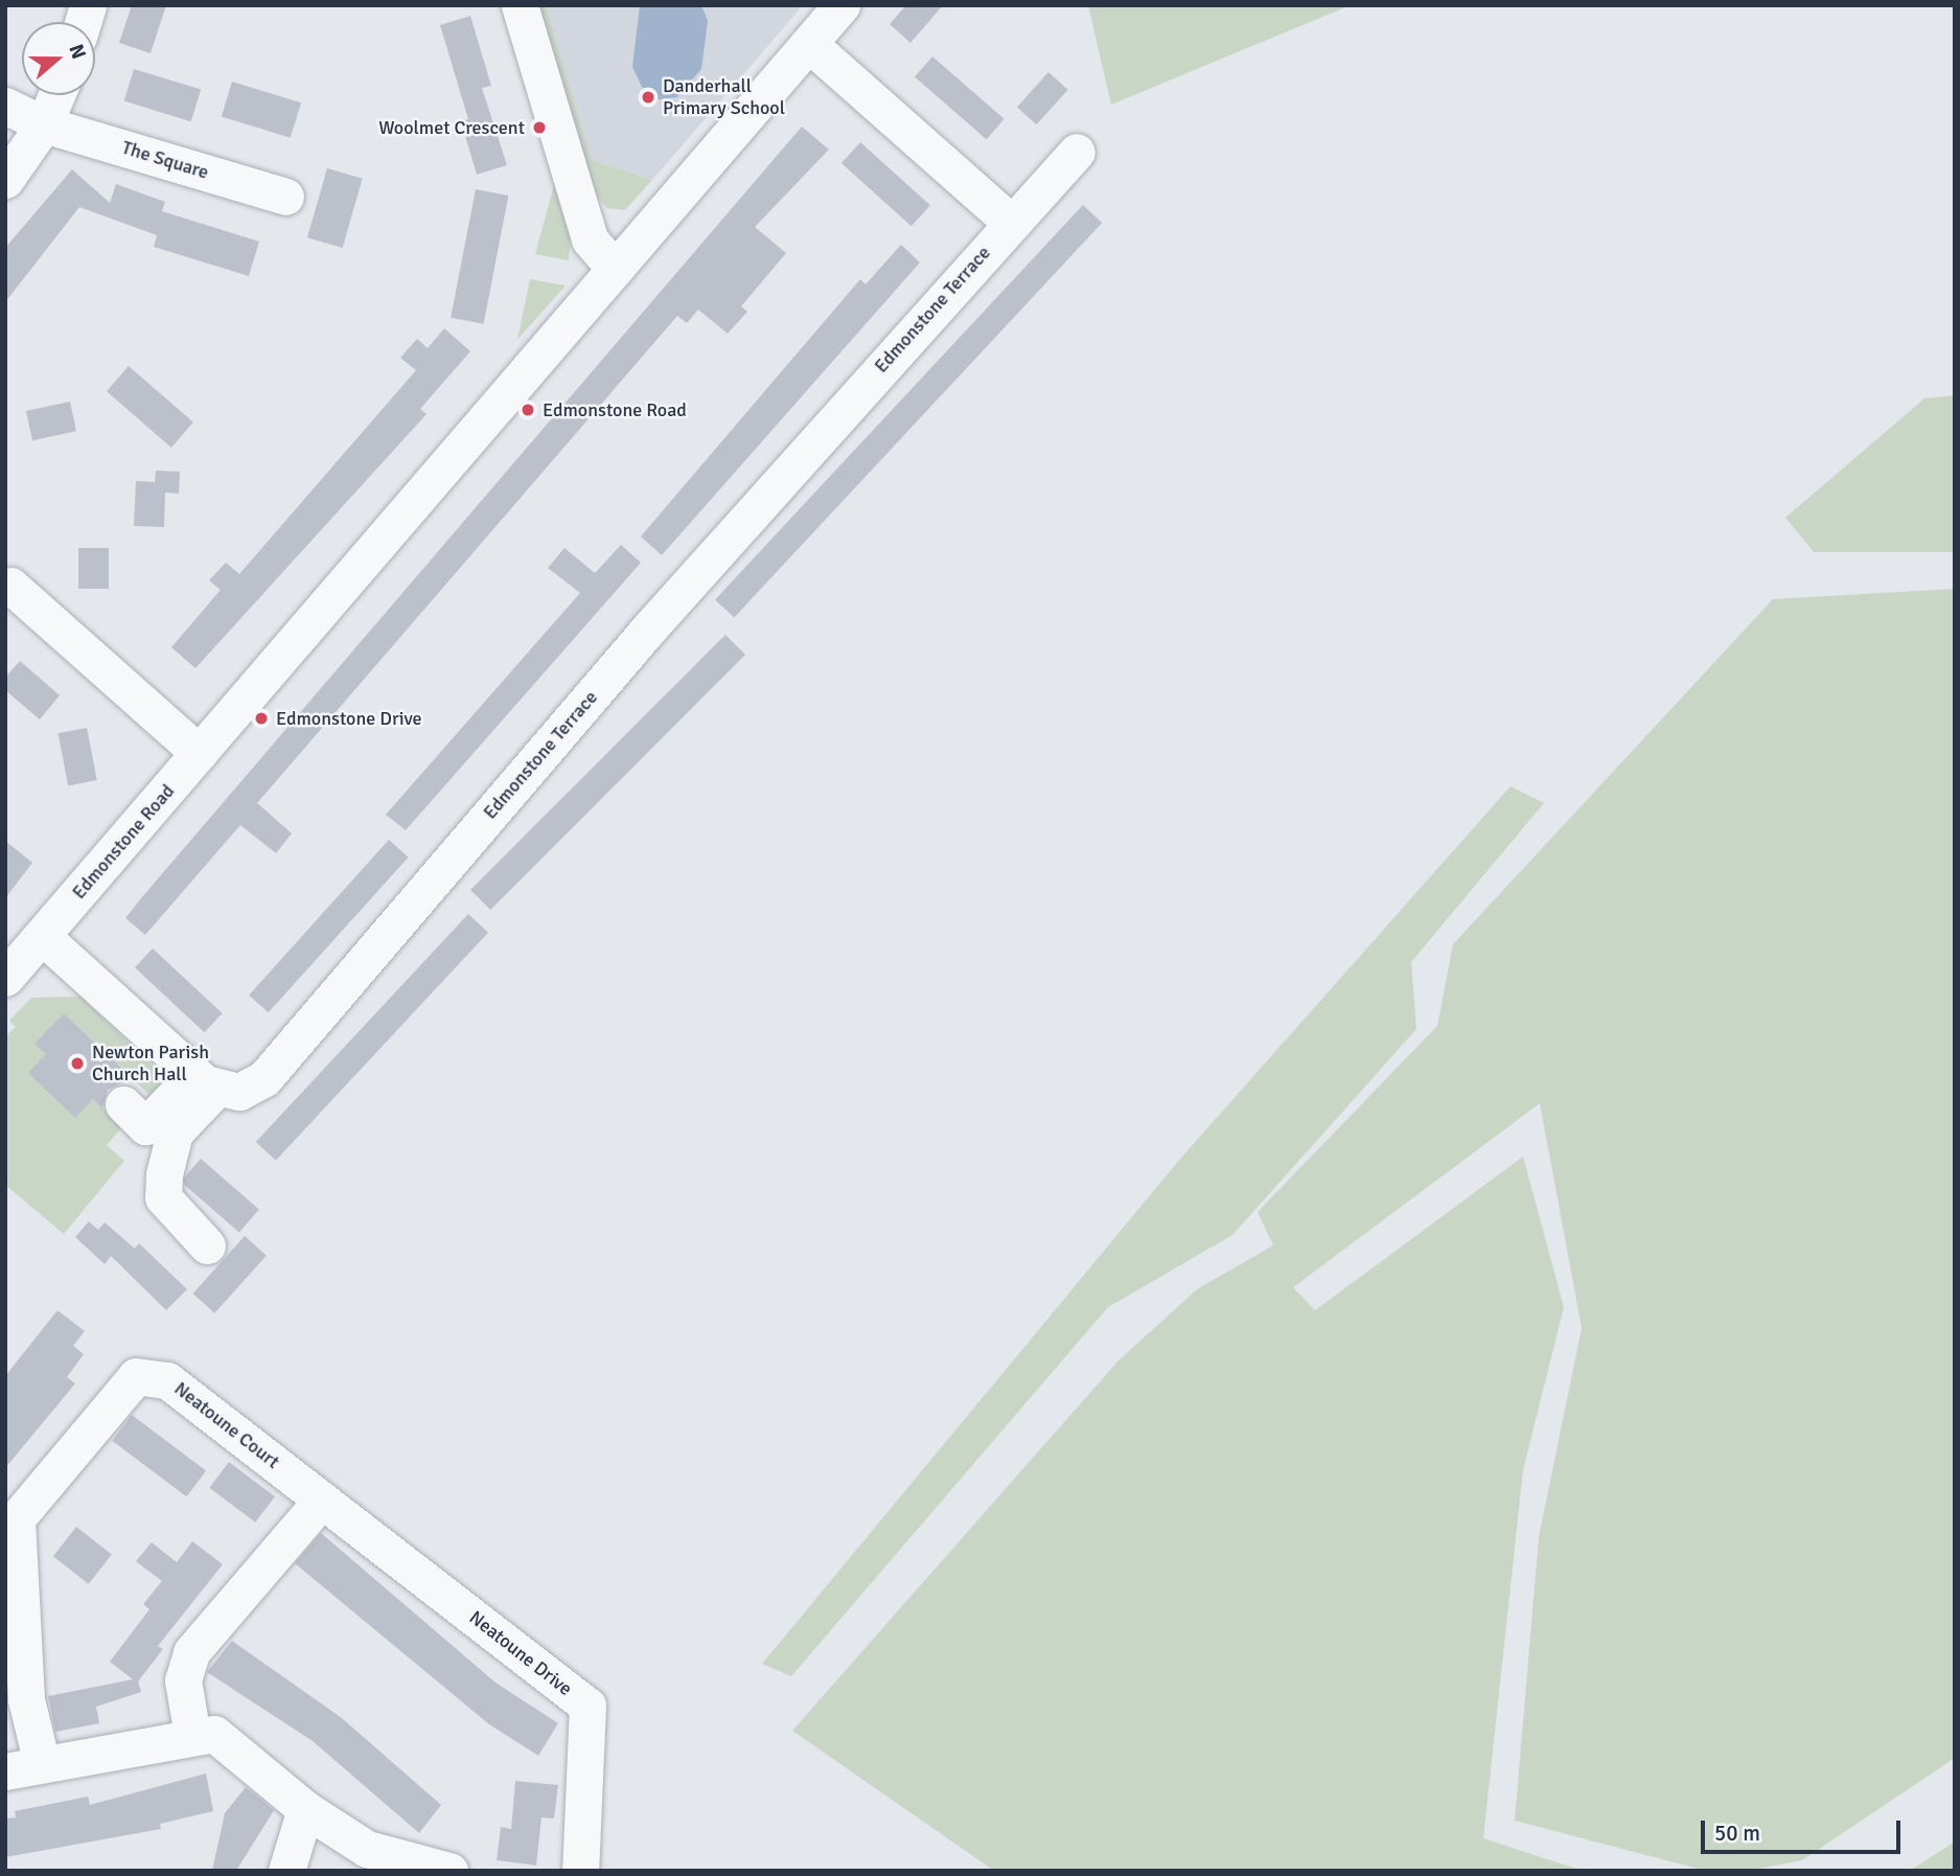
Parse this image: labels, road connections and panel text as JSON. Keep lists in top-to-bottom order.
{
  "streets": {
    "street": [
      "The Square",
      "Edmonstone Terrace",
      "Edmonstone Road",
      "Neatoune Court",
      "Neatoune Drive"
    ]
  },
  "crossings": [
    ["Neatoune Court", "Neatoune Drive"]
  ],
  "places": [
    "Danderhall Primary School",
    "Woolmet Crescent",
    "Edmonstone Road",
    "Edmonstone Drive",
    "Newton Parish Church Hall"
  ],
  "scale_bar": "50 m",
  "north": "right"
}
